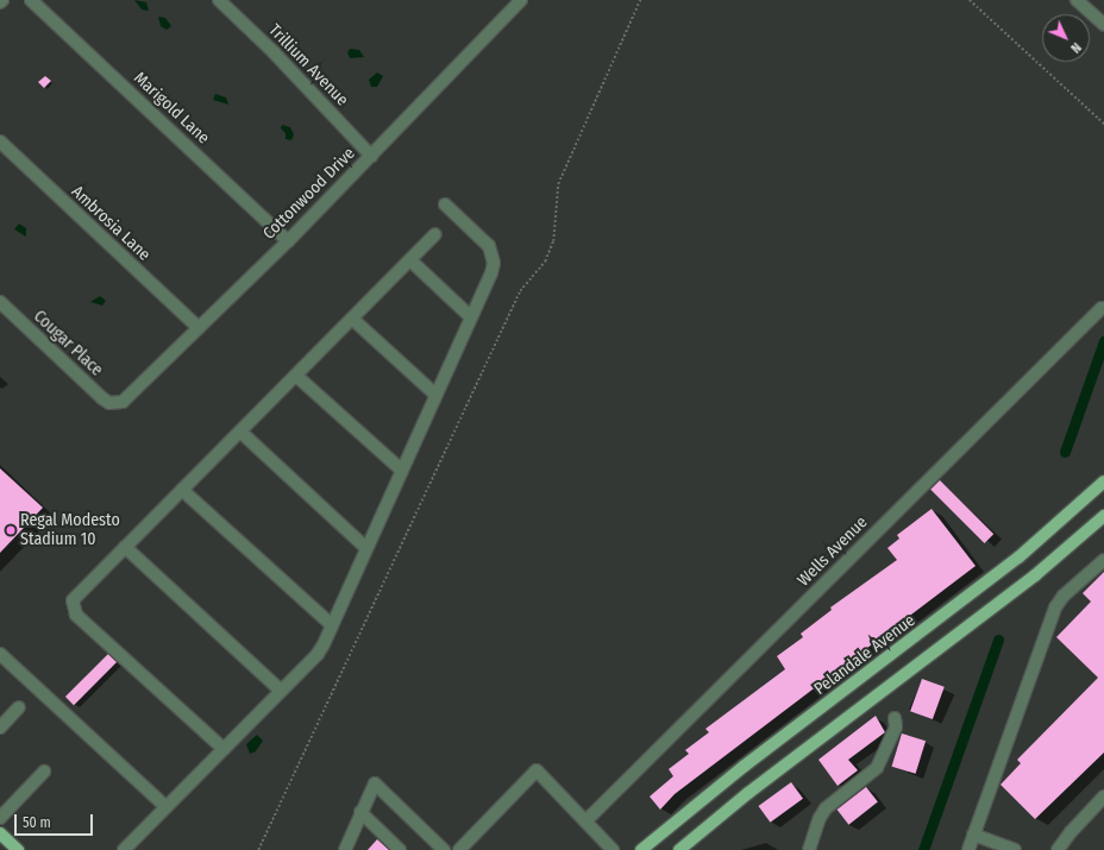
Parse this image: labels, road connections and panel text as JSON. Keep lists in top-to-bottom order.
{
  "streets": {
    "main road": ["Pelandale Avenue"],
    "street": [
      "Trillium Avenue",
      "Marigold Lane",
      "Cottonwood Drive",
      "Ambrosia Lane",
      "Cougar Place",
      "Wells Avenue"
    ]
  },
  "crossings": [
    ["Trillium Avenue", "Cottonwood Drive"],
    ["Marigold Lane", "Cottonwood Drive"],
    ["Cottonwood Drive", "Ambrosia Lane"],
    ["Cottonwood Drive", "Cougar Place"]
  ],
  "places": ["Regal Modesto Stadium 10"],
  "scale_bar": "50 m",
  "north": "bottom right"
}
